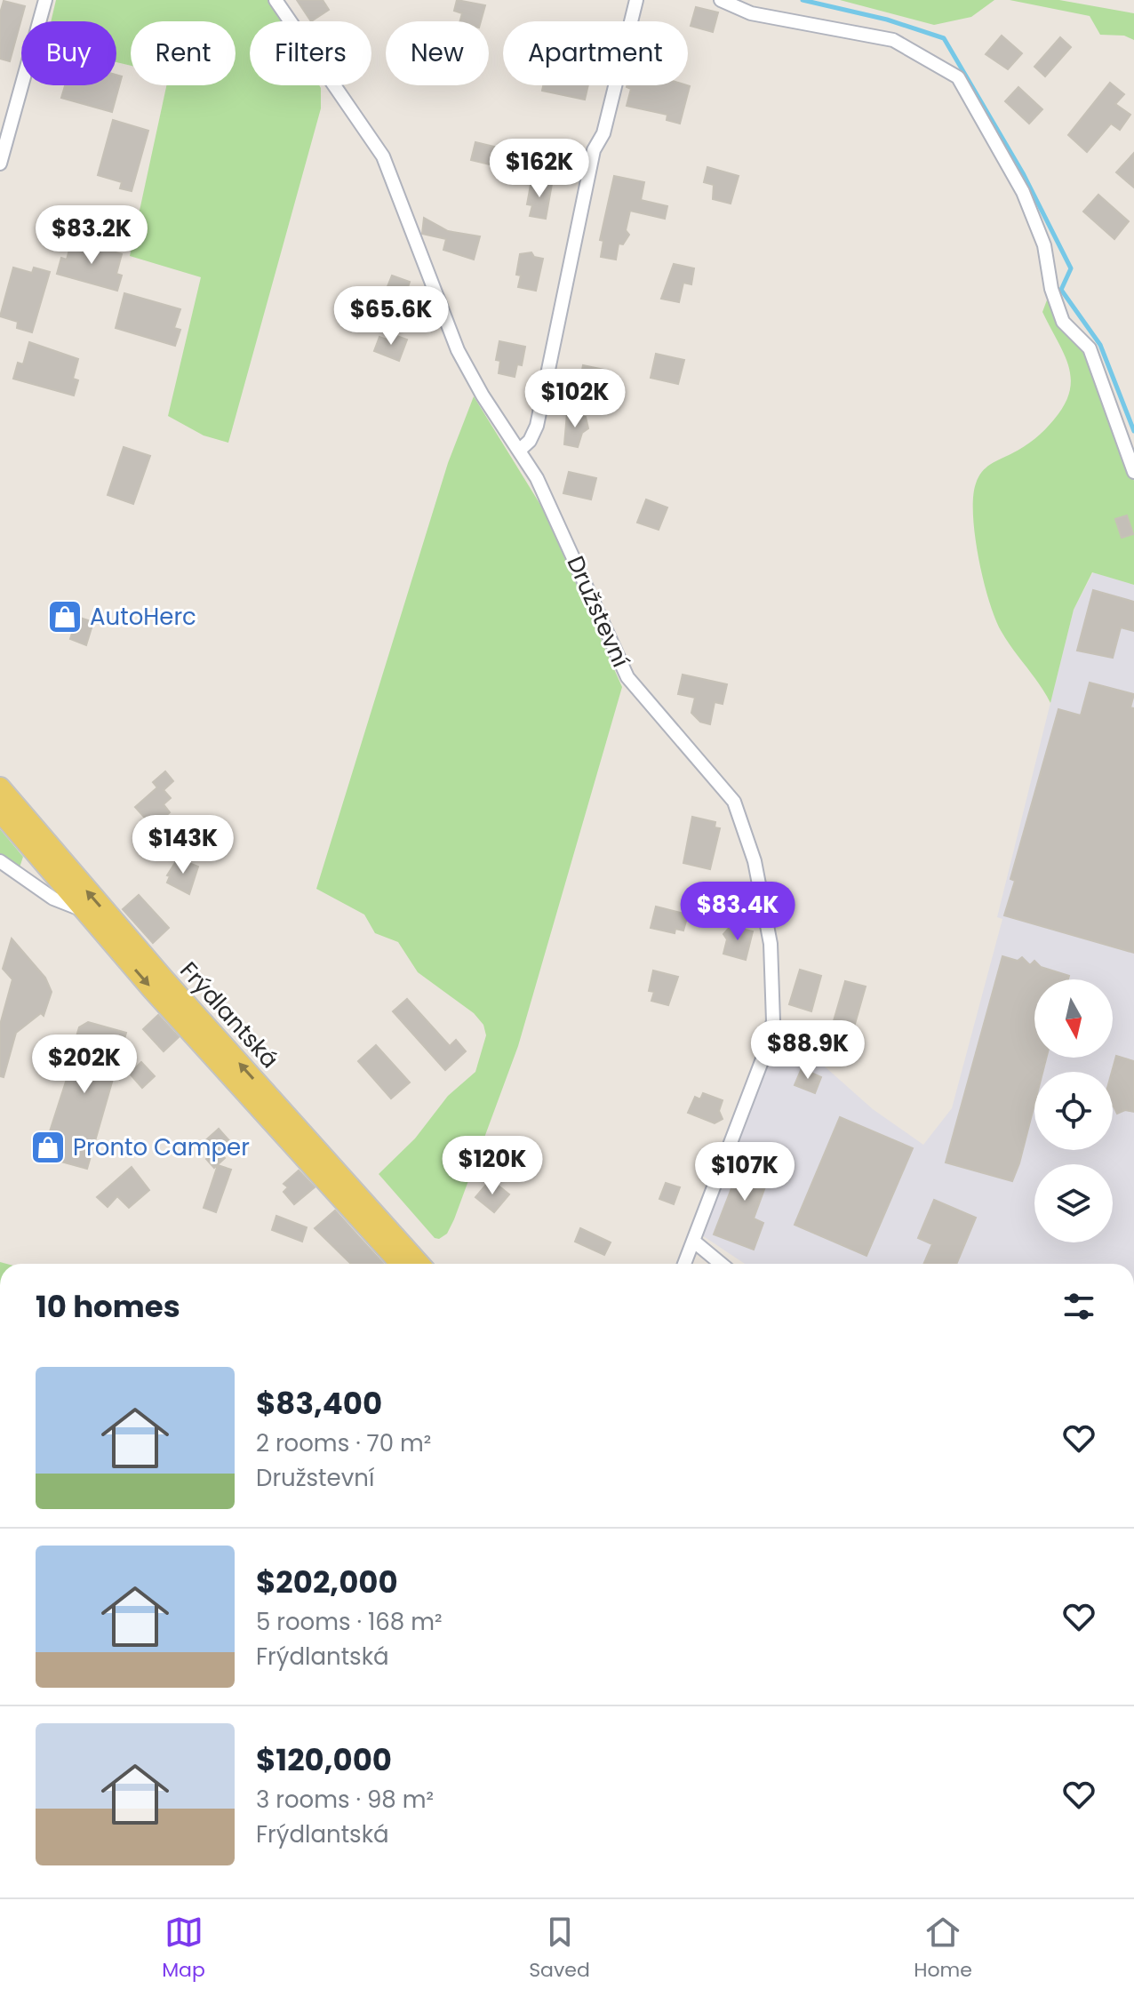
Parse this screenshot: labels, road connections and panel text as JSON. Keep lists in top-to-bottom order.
{
  "streets": {
    "main road": ["Frýdlantská"],
    "street": ["Družstevní"]
  },
  "places": {
    "shop": ["AutoHerc", "Pronto Camper"]
  },
  "north": "bottom",
  "page": {
    "chip": [
      "Buy",
      "Rent",
      "Filters",
      "New",
      "Apartment"
    ],
    "price": [
      "$162K",
      "$83.2K",
      "$65.6K",
      "$102K",
      "$143K",
      "$83.4K",
      "$88.9K",
      "$202K",
      "$120K",
      "$107K"
    ],
    "heading": "10 homes",
    "list": [
      {
        "name": "$83,400",
        "note": "2 rooms · 70 m² · Družstevní"
      },
      {
        "name": "$202,000",
        "note": "5 rooms · 168 m² · Frýdlantská"
      },
      {
        "name": "$120,000",
        "note": "3 rooms · 98 m² · Frýdlantská"
      }
    ],
    "tabs": ["Map", "Saved", "Home"]
  }
}
